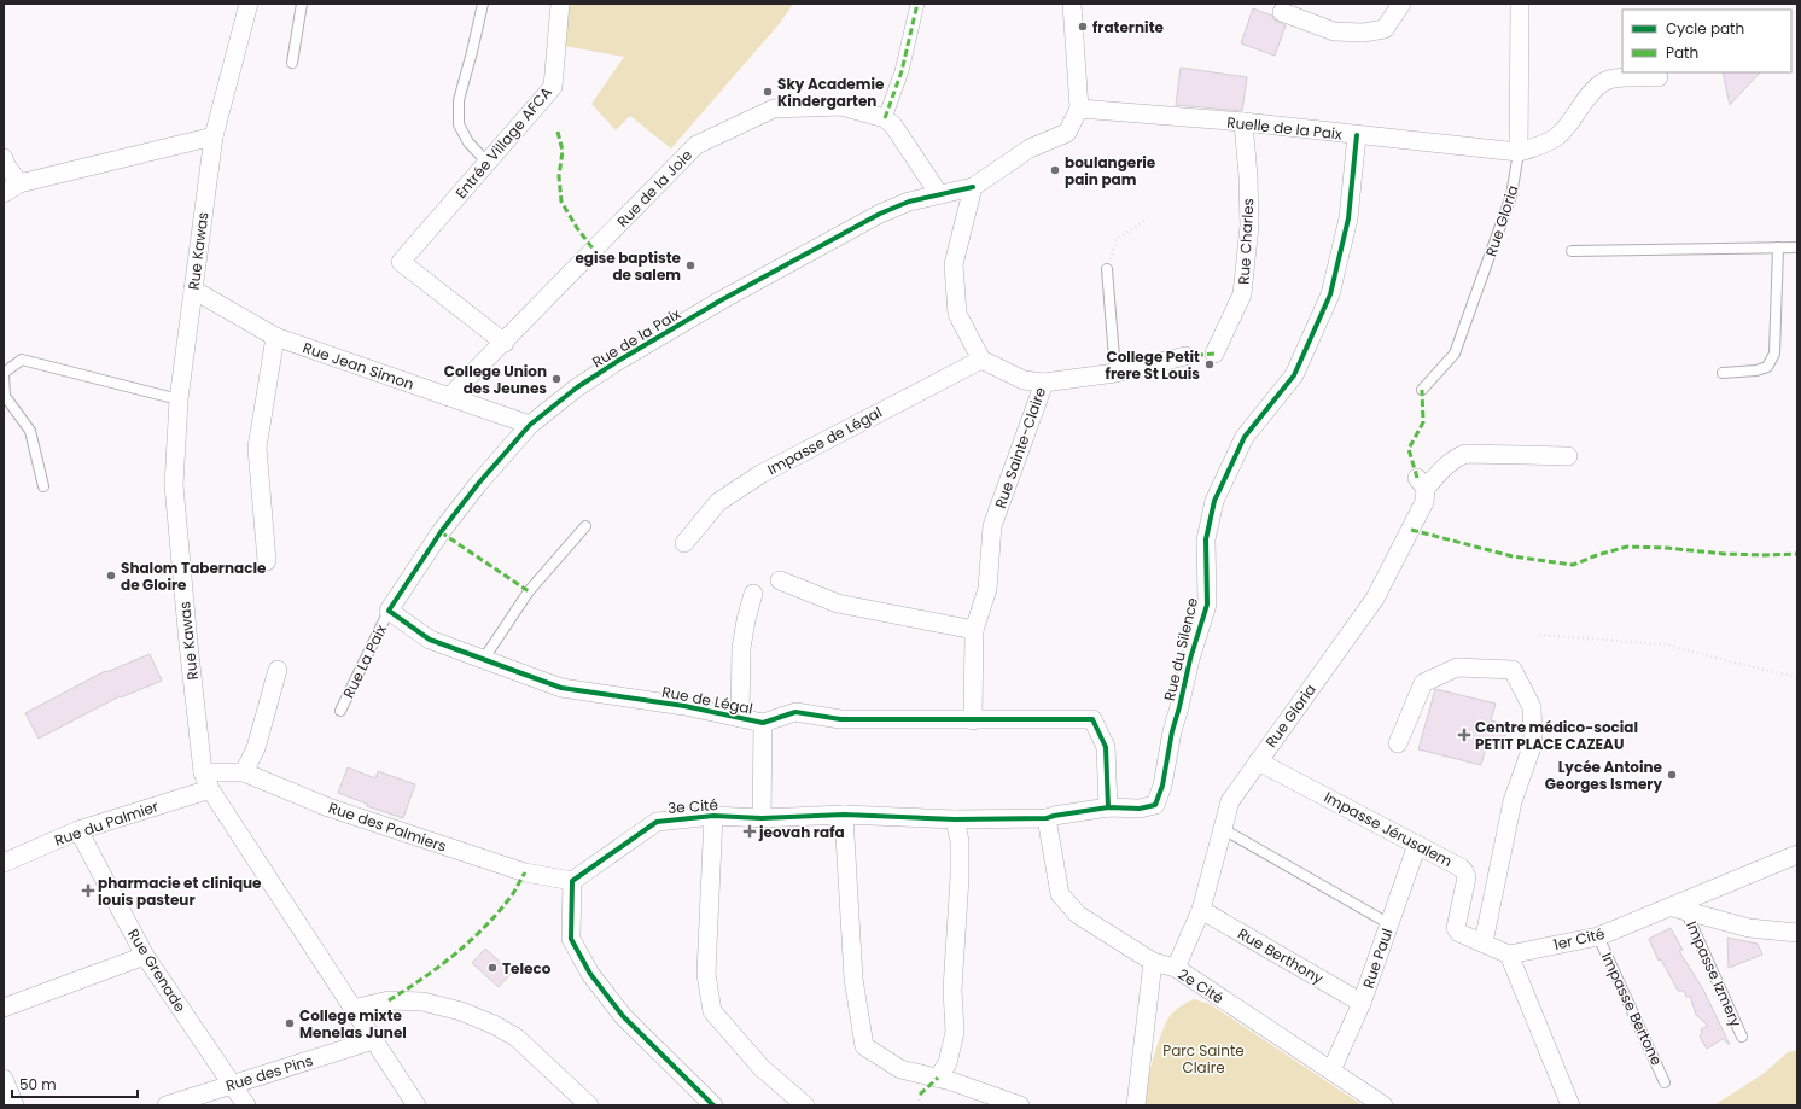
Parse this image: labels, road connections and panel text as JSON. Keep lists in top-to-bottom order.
{
  "streets": {
    "street": [
      "Ruelle de la Paix",
      "Entrée Village AFCA",
      "Rue de la Joie",
      "Rue Gloria",
      "Rue Charles",
      "Rue Kawas",
      "Rue de la Paix",
      "Rue Jean Simon",
      "Impasse de Légal",
      "Rue Sainte-Claire",
      "Rue du Silence",
      "Rue de Légal",
      "3e Cité",
      "Rue du Palmier",
      "Rue des Palmiers",
      "Impasse Jérusalem",
      "1er Cité",
      "Rue Berthony",
      "Rue Paul",
      "Rue Grenade",
      "2e Cité",
      "Rue des Pins"
    ],
    "lane": ["Rue La Paix", "Impasse Izmery", "Impasse Bertone"]
  },
  "crossings": [
    ["Ruelle de la Paix", "Rue Gloria"],
    ["Ruelle de la Paix", "Rue Charles"],
    ["Ruelle de la Paix", "Rue du Silence"],
    ["Entrée Village AFCA", "Rue de la Joie"],
    ["Rue de la Joie", "Rue Jean Simon"],
    ["Rue Gloria", "Impasse Jérusalem"],
    ["Rue Gloria", "Rue Berthony"],
    ["Rue Gloria", "2e Cité"],
    ["Rue Kawas", "Rue Jean Simon"],
    ["Rue Kawas", "Rue du Palmier"],
    ["Rue Kawas", "Rue des Palmiers"],
    ["Rue Kawas", "Rue des Pins"],
    ["Rue de la Paix", "Rue Jean Simon"],
    ["Rue de la Paix", "Rue La Paix"],
    ["Rue de la Paix", "Rue de Légal"],
    ["Impasse de Légal", "Rue Sainte-Claire"],
    ["Rue Sainte-Claire", "Rue de Légal"],
    ["Rue du Silence", "Rue de Légal"],
    ["Rue du Silence", "3e Cité"],
    ["Rue La Paix", "Rue de Légal"],
    ["Rue de Légal", "3e Cité"],
    ["3e Cité", "Rue des Palmiers"],
    ["3e Cité", "2e Cité"],
    ["Rue du Palmier", "Rue Grenade"],
    ["Impasse Jérusalem", "1er Cité"],
    ["Impasse Jérusalem", "Rue Paul"],
    ["1er Cité", "Impasse Izmery"],
    ["1er Cité", "Impasse Bertone"],
    ["Rue Berthony", "Rue Paul"],
    ["Rue Paul", "2e Cité"],
    ["Rue Grenade", "Rue des Pins"]
  ],
  "parks": ["Parc Sainte Claire"],
  "places": {
    "other": [
      "fraternite",
      "Sky Academie Kindergarten",
      "boulangerie pain pam",
      "egise baptiste de salem",
      "College Petit frere St Louis",
      "College Union des Jeunes",
      "Shalom Tabernacle de Gloire",
      "Lycée Antoine Georges Ismery",
      "Teleco",
      "College mixte Menelas Junel"
    ],
    "health": ["Centre médico-social PETIT PLACE CAZEAU", "jeovah rafa", "pharmacie et clinique louis pasteur"]
  },
  "legend": ["Cycle path", "Path"],
  "scale_bar": "50 m"
}
